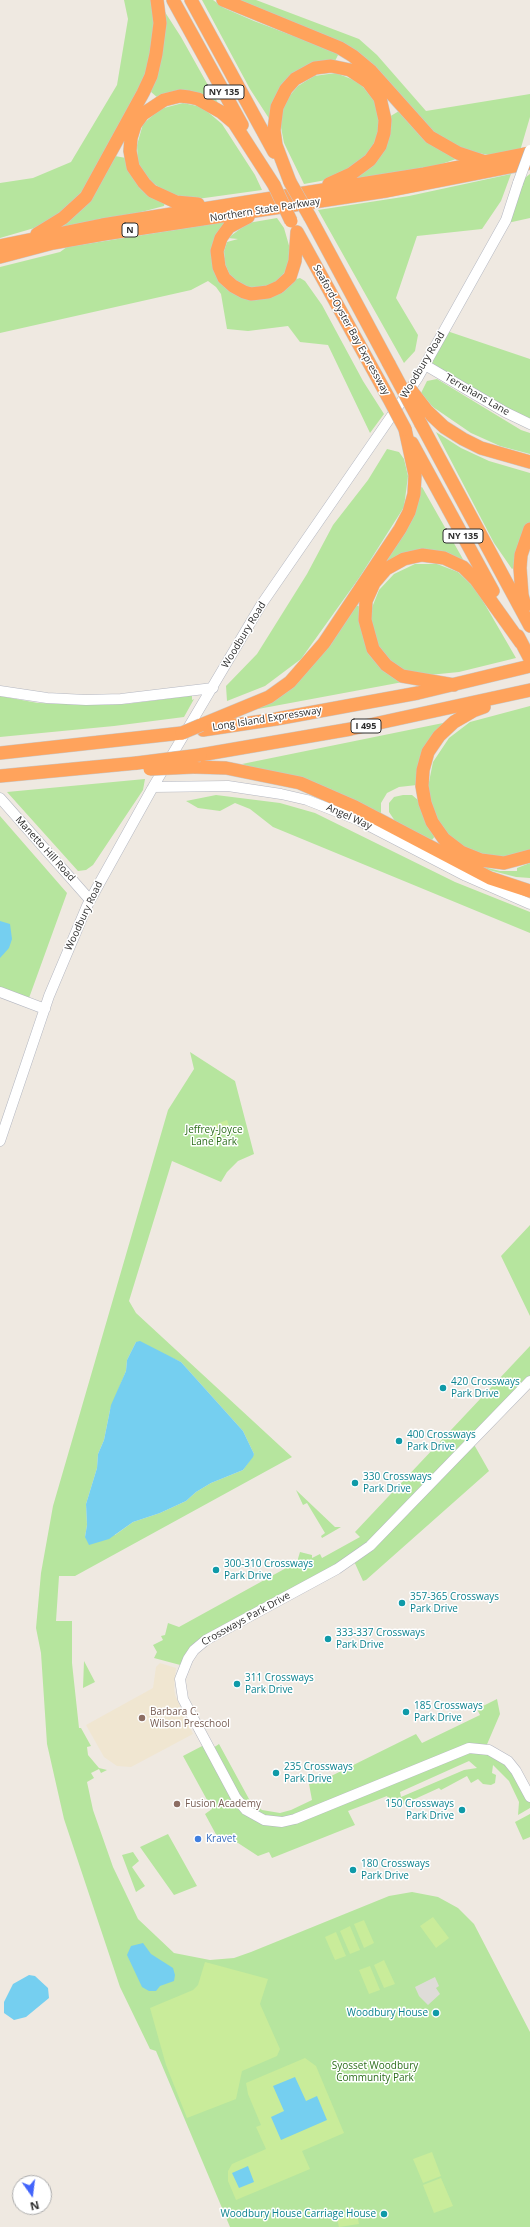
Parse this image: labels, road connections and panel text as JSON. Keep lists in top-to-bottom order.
{
  "streets": {
    "highway": [
      "NY 135",
      "Northern State Parkway",
      "N",
      "Seaford-Oyster Bay Expressway",
      "Long Island Expressway",
      "I 495"
    ],
    "main road": [
      "Woodbury Road",
      "Terrehans Lane",
      "Angel Way",
      "Manetto Hill Road",
      "Crossways Park Drive"
    ]
  },
  "crossings": [
    ["Northern State Parkway", "Woodbury Road"],
    ["Woodbury Road", "Terrehans Lane"],
    ["Woodbury Road", "Angel Way"],
    ["Woodbury Road", "Manetto Hill Road"]
  ],
  "parks": ["Jeffrey-Joyce Lane Park", "Syosset Woodbury Community Park"],
  "places": [
    "420 Crossways Park Drive",
    "400 Crossways Park Drive",
    "330 Crossways Park Drive",
    "300-310 Crossways Park Drive",
    "357-365 Crossways Park Drive",
    "333-337 Crossways Park Drive",
    "311 Crossways Park Drive",
    "185 Crossways Park Drive",
    "Barbara C. Wilson Preschool",
    "235 Crossways Park Drive",
    "Fusion Academy",
    "150 Crossways Park Drive",
    "Kravet",
    "180 Crossways Park Drive",
    "Woodbury House",
    "Woodbury House Carriage House"
  ],
  "north": "bottom"
}
